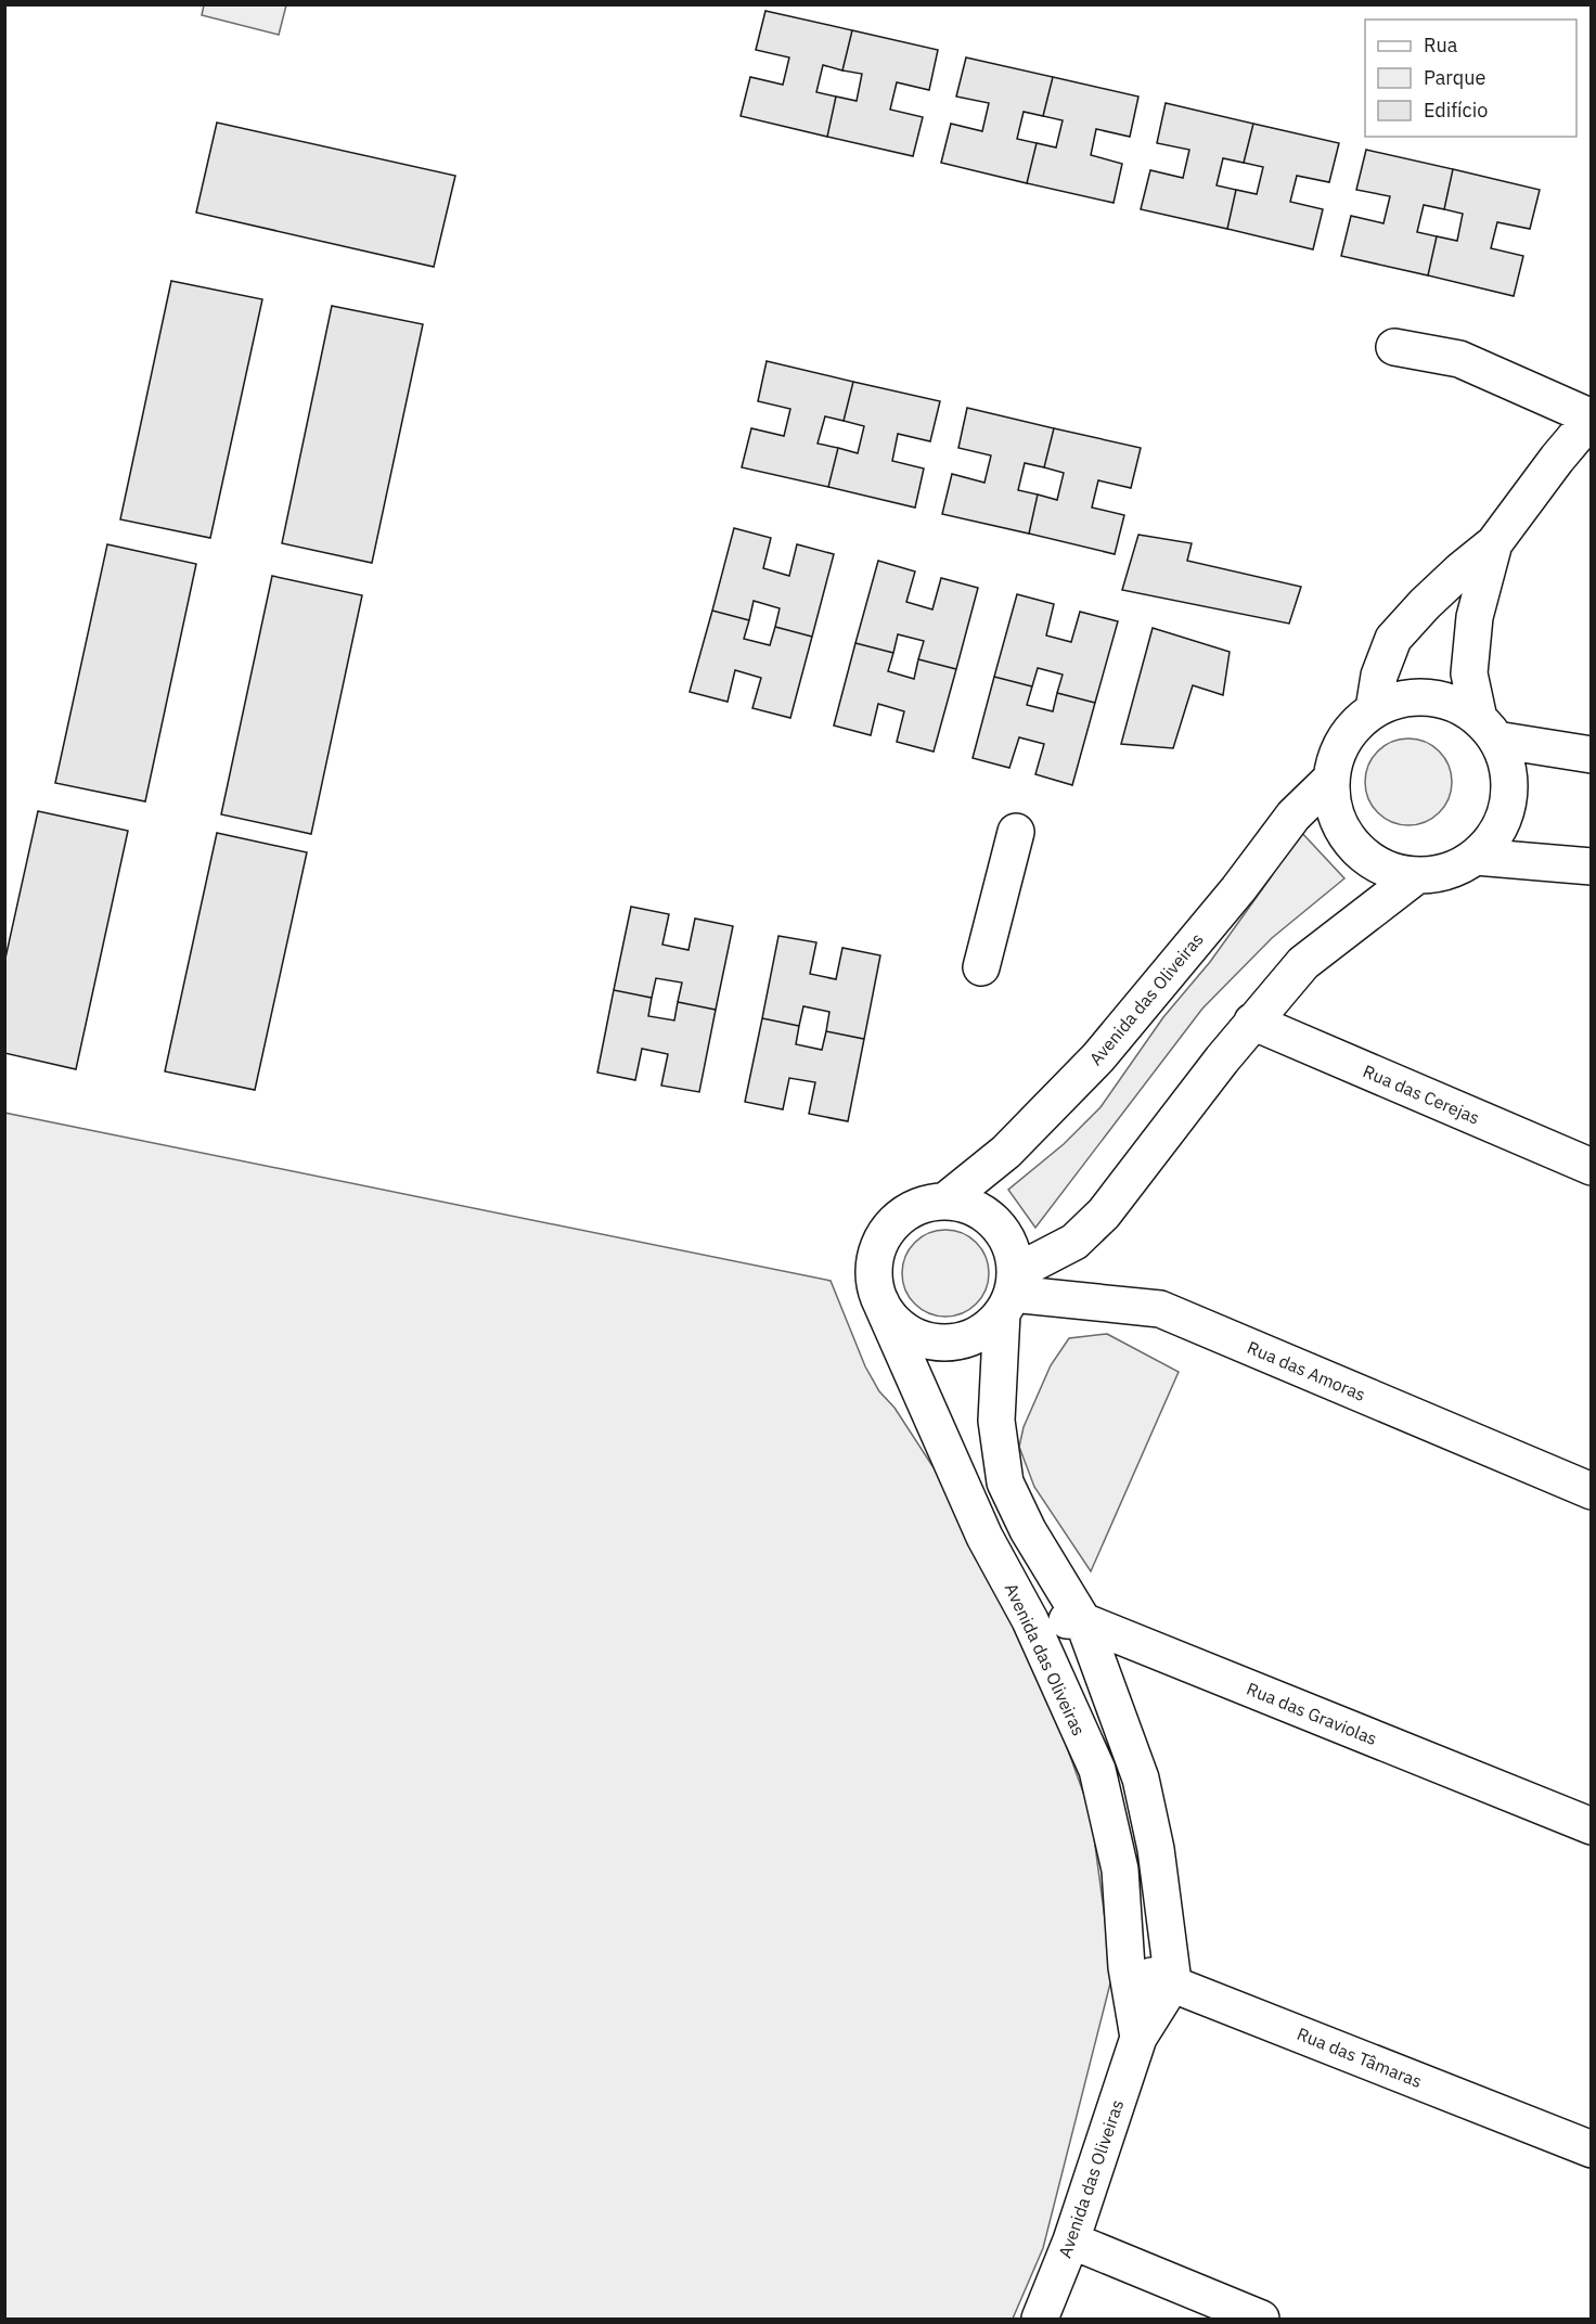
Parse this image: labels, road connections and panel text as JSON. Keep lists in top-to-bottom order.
{
  "streets": {
    "street": [
      "Avenida das Oliveiras",
      "Rua das Cerejas",
      "Rua das Amoras",
      "Rua das Graviolas",
      "Rua das Tâmaras"
    ]
  },
  "crossings": [
    ["Avenida das Oliveiras", "Rua das Cerejas"],
    ["Avenida das Oliveiras", "Rua das Amoras"],
    ["Avenida das Oliveiras", "Rua das Graviolas"],
    ["Avenida das Oliveiras", "Rua das Tâmaras"]
  ],
  "legend": ["Rua", "Parque", "Edifício"]
}
